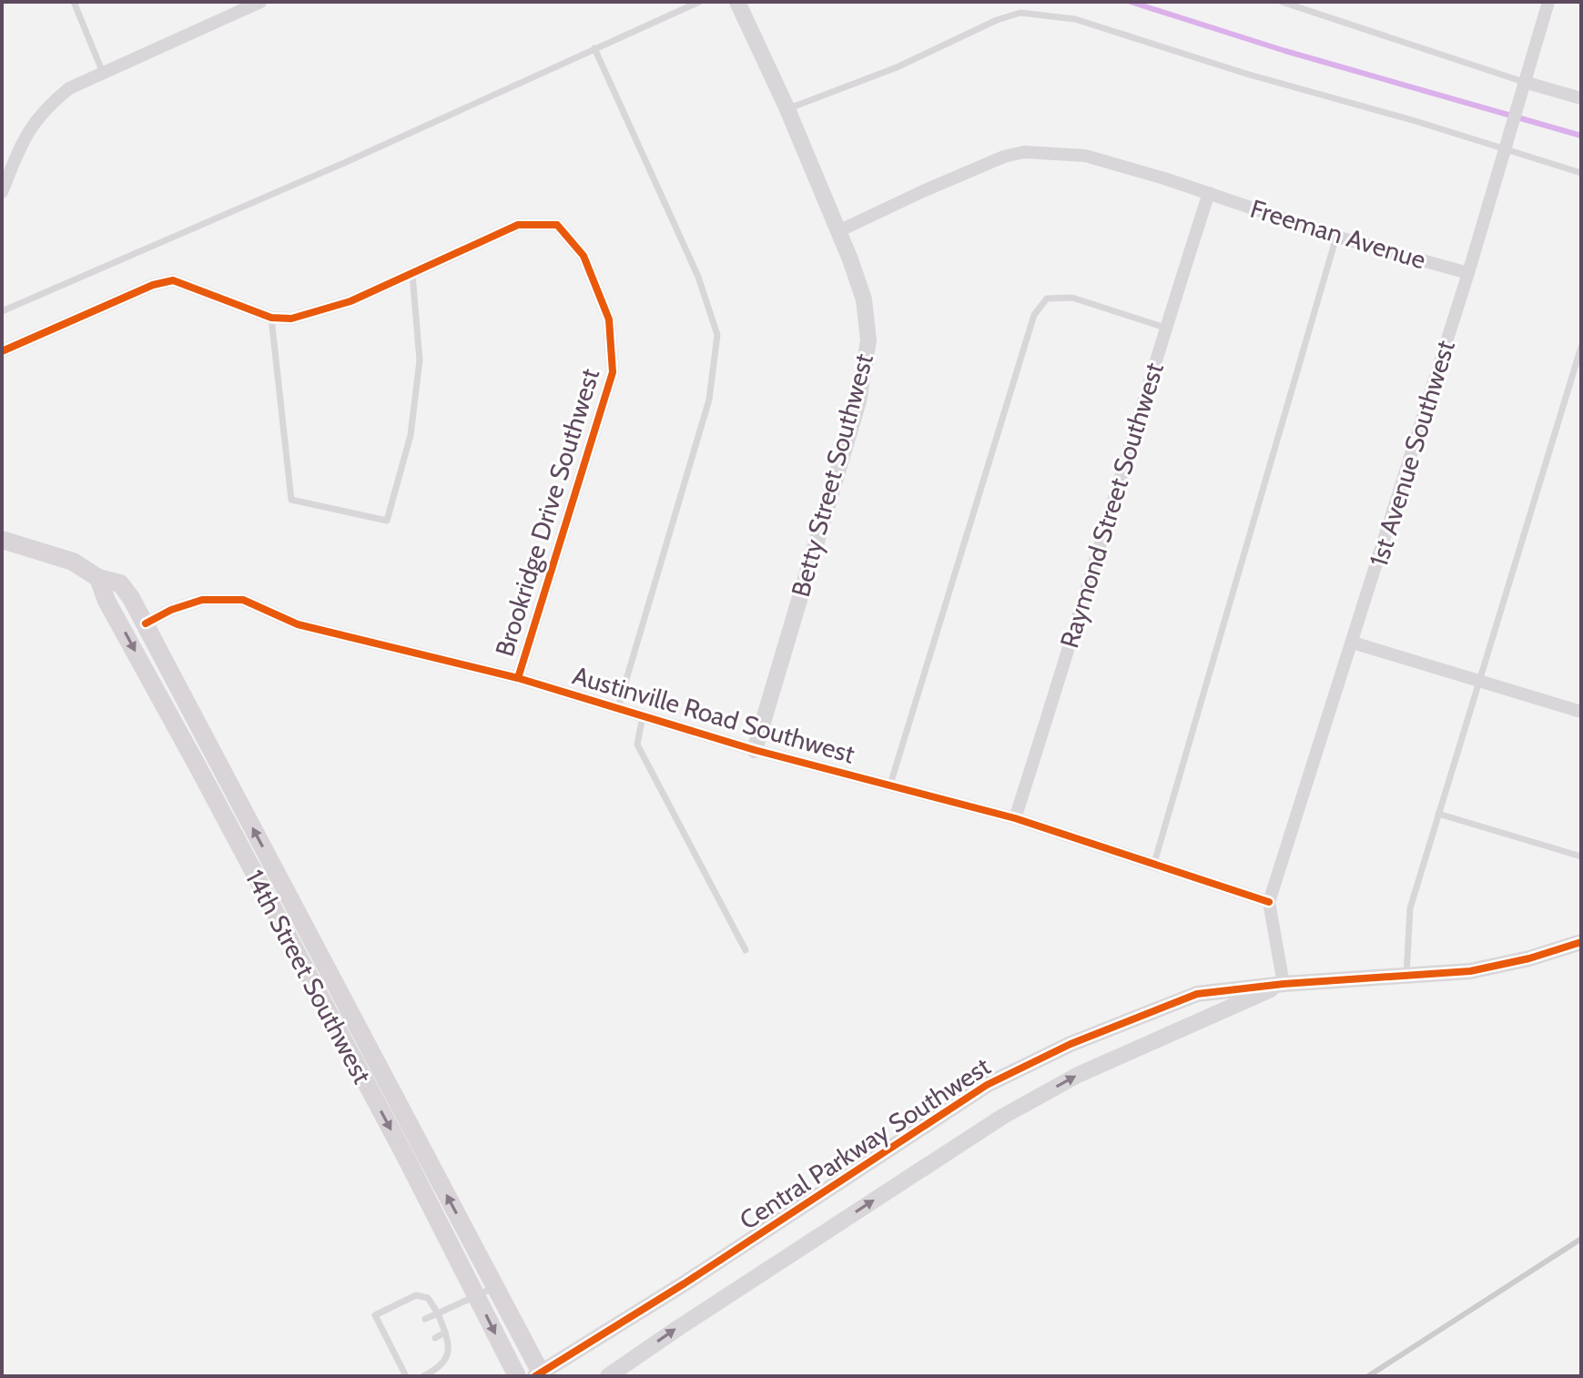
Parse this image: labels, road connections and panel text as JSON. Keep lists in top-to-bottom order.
{
  "streets": {
    "main road": ["14th Street Southwest"],
    "street": [
      "Freeman Avenue",
      "1st Avenue Southwest",
      "Betty Street Southwest",
      "Raymond Street Southwest",
      "Brookridge Drive Southwest",
      "Austinville Road Southwest",
      "Central Parkway Southwest"
    ]
  },
  "crossings": [
    ["Freeman Avenue", "1st Avenue Southwest"],
    ["Freeman Avenue", "Betty Street Southwest"],
    ["Freeman Avenue", "Raymond Street Southwest"],
    ["1st Avenue Southwest", "Austinville Road Southwest"],
    ["Betty Street Southwest", "Austinville Road Southwest"],
    ["Raymond Street Southwest", "Austinville Road Southwest"],
    ["Brookridge Drive Southwest", "Austinville Road Southwest"],
    ["Austinville Road Southwest", "14th Street Southwest"],
    ["14th Street Southwest", "Central Parkway Southwest"]
  ]
}
